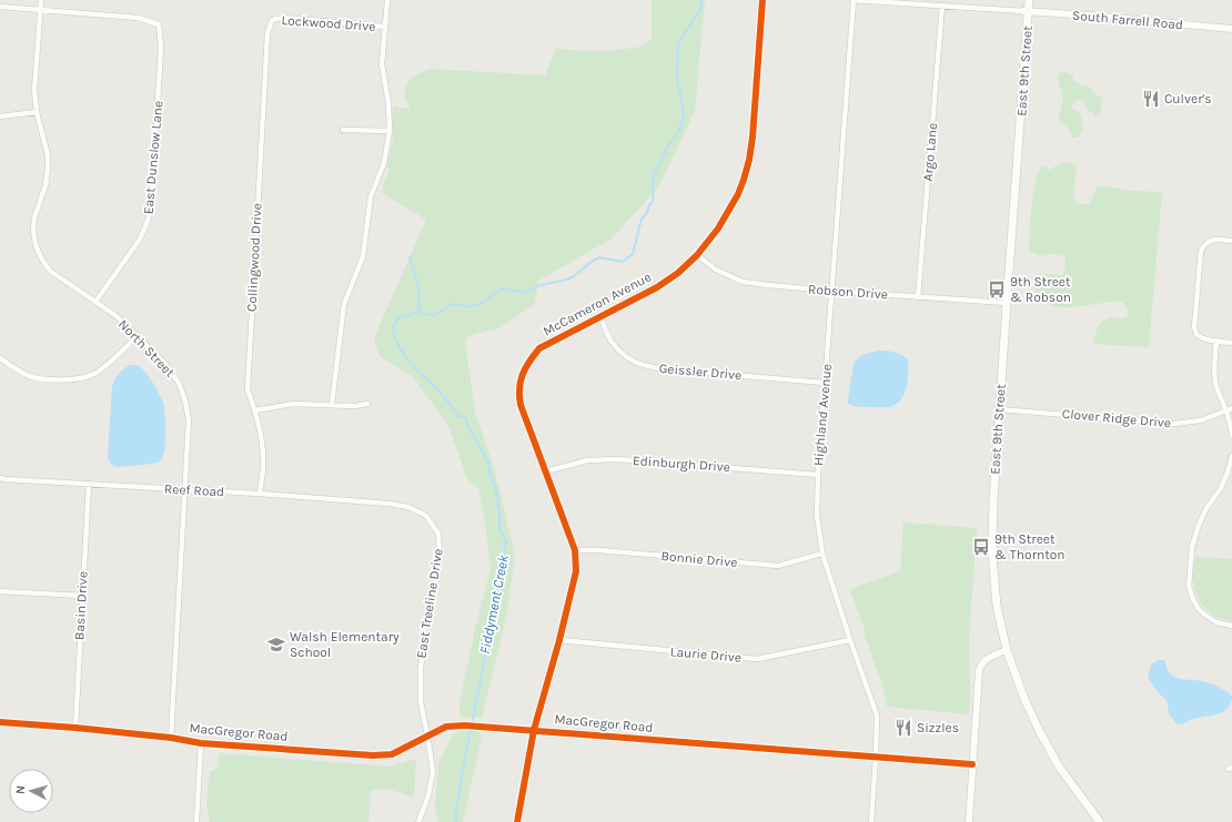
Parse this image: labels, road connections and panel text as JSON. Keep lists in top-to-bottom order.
{
  "streets": {
    "main road": ["East 9th Street"],
    "street": [
      "South Farrell Road",
      "Lockwood Drive",
      "Argo Lane",
      "East Dunslow Lane",
      "Collingwood Drive",
      "Robson Drive",
      "McCameron Avenue",
      "North Street",
      "Geissler Drive",
      "Highland Avenue",
      "Clover Ridge Drive",
      "Edinburgh Drive",
      "Reef Road",
      "Bonnie Drive",
      "East Treeline Drive",
      "Basin Drive",
      "Laurie Drive",
      "MacGregor Road"
    ]
  },
  "crossings": [
    ["South Farrell Road", "East 9th Street"],
    ["Lockwood Drive", "Collingwood Drive"],
    ["East 9th Street", "Robson Drive"],
    ["East 9th Street", "Clover Ridge Drive"],
    ["Argo Lane", "Robson Drive"],
    ["East Dunslow Lane", "North Street"],
    ["Collingwood Drive", "Reef Road"],
    ["Robson Drive", "McCameron Avenue"],
    ["Robson Drive", "Highland Avenue"],
    ["McCameron Avenue", "Geissler Drive"],
    ["McCameron Avenue", "Edinburgh Drive"],
    ["McCameron Avenue", "Bonnie Drive"],
    ["McCameron Avenue", "Laurie Drive"],
    ["McCameron Avenue", "MacGregor Road"],
    ["North Street", "Reef Road"],
    ["North Street", "MacGregor Road"],
    ["Geissler Drive", "Highland Avenue"],
    ["Highland Avenue", "Edinburgh Drive"],
    ["Highland Avenue", "Bonnie Drive"],
    ["Highland Avenue", "Laurie Drive"],
    ["Highland Avenue", "MacGregor Road"],
    ["Reef Road", "East Treeline Drive"],
    ["Reef Road", "Basin Drive"],
    ["East Treeline Drive", "MacGregor Road"],
    ["Basin Drive", "MacGregor Road"]
  ],
  "water": ["Fiddyment Creek"],
  "places": {
    "restaurant": ["Culver's", "Sizzles"],
    "bus stop": ["9th Street & Robson", "9th Street & Thornton"],
    "school or university": ["Walsh Elementary School"]
  },
  "north": "left"
}
